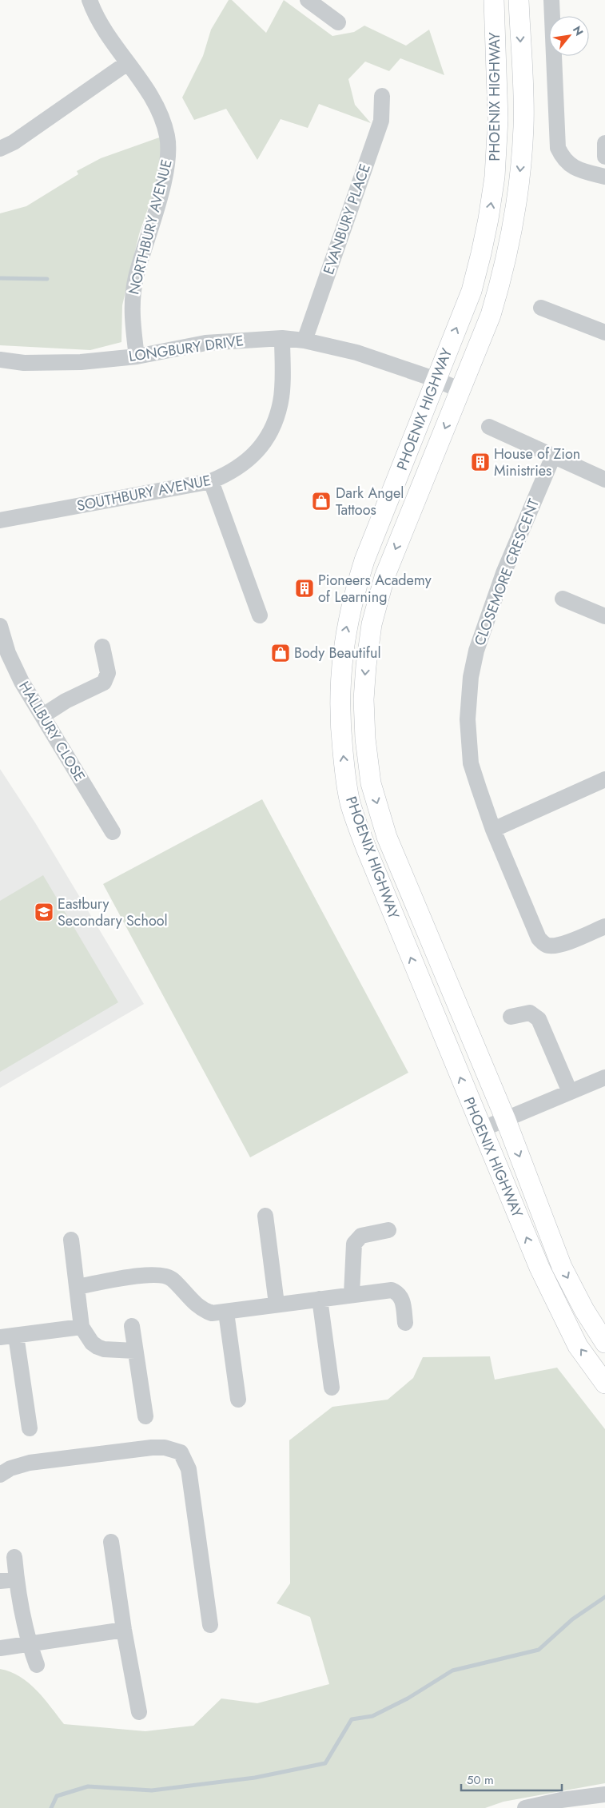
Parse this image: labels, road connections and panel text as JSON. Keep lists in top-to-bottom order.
{
  "streets": {
    "main road": ["PHOENIX HIGHWAY"],
    "street": [
      "EVANBURY PLACE",
      "NORTHBURY AVENUE",
      "LONGBURY DRIVE",
      "SOUTHBURY AVENUE",
      "CLOSEMORE CRESCENT",
      "HALLBURY CLOSE"
    ]
  },
  "crossings": [
    ["PHOENIX HIGHWAY", "LONGBURY DRIVE"],
    ["EVANBURY PLACE", "LONGBURY DRIVE"],
    ["NORTHBURY AVENUE", "LONGBURY DRIVE"],
    ["LONGBURY DRIVE", "SOUTHBURY AVENUE"]
  ],
  "places": {
    "building": ["House of Zion Ministries", "Pioneers Academy of Learning"],
    "shop": ["Dark Angel Tattoos", "Body Beautiful"],
    "school or university": ["Eastbury Secondary School"]
  },
  "scale_bar": "50 m",
  "north": "top right"
}
